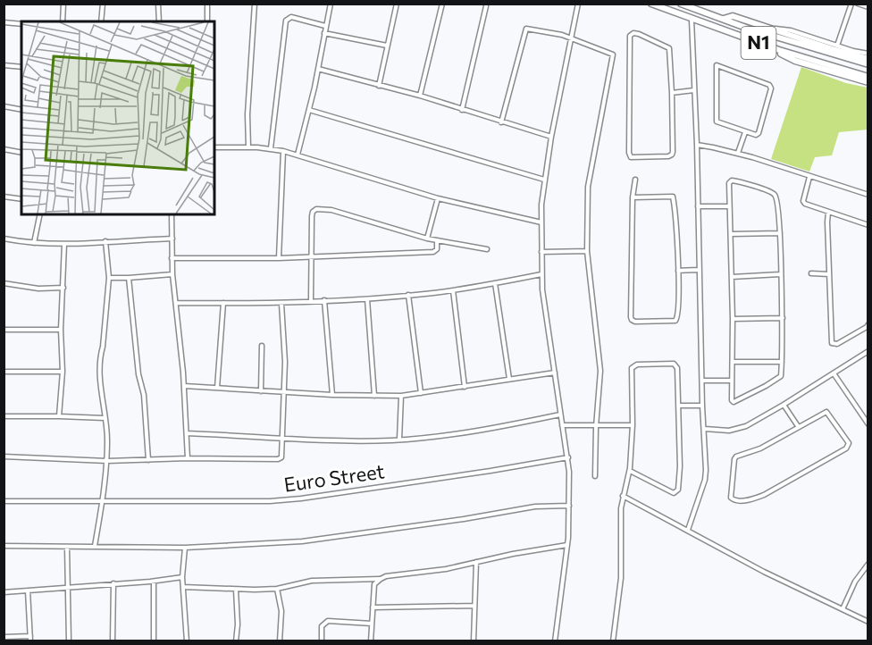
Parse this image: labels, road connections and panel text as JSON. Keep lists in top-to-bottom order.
{
  "streets": {
    "highway": ["N1"],
    "street": ["Euro Street"]
  }
}
